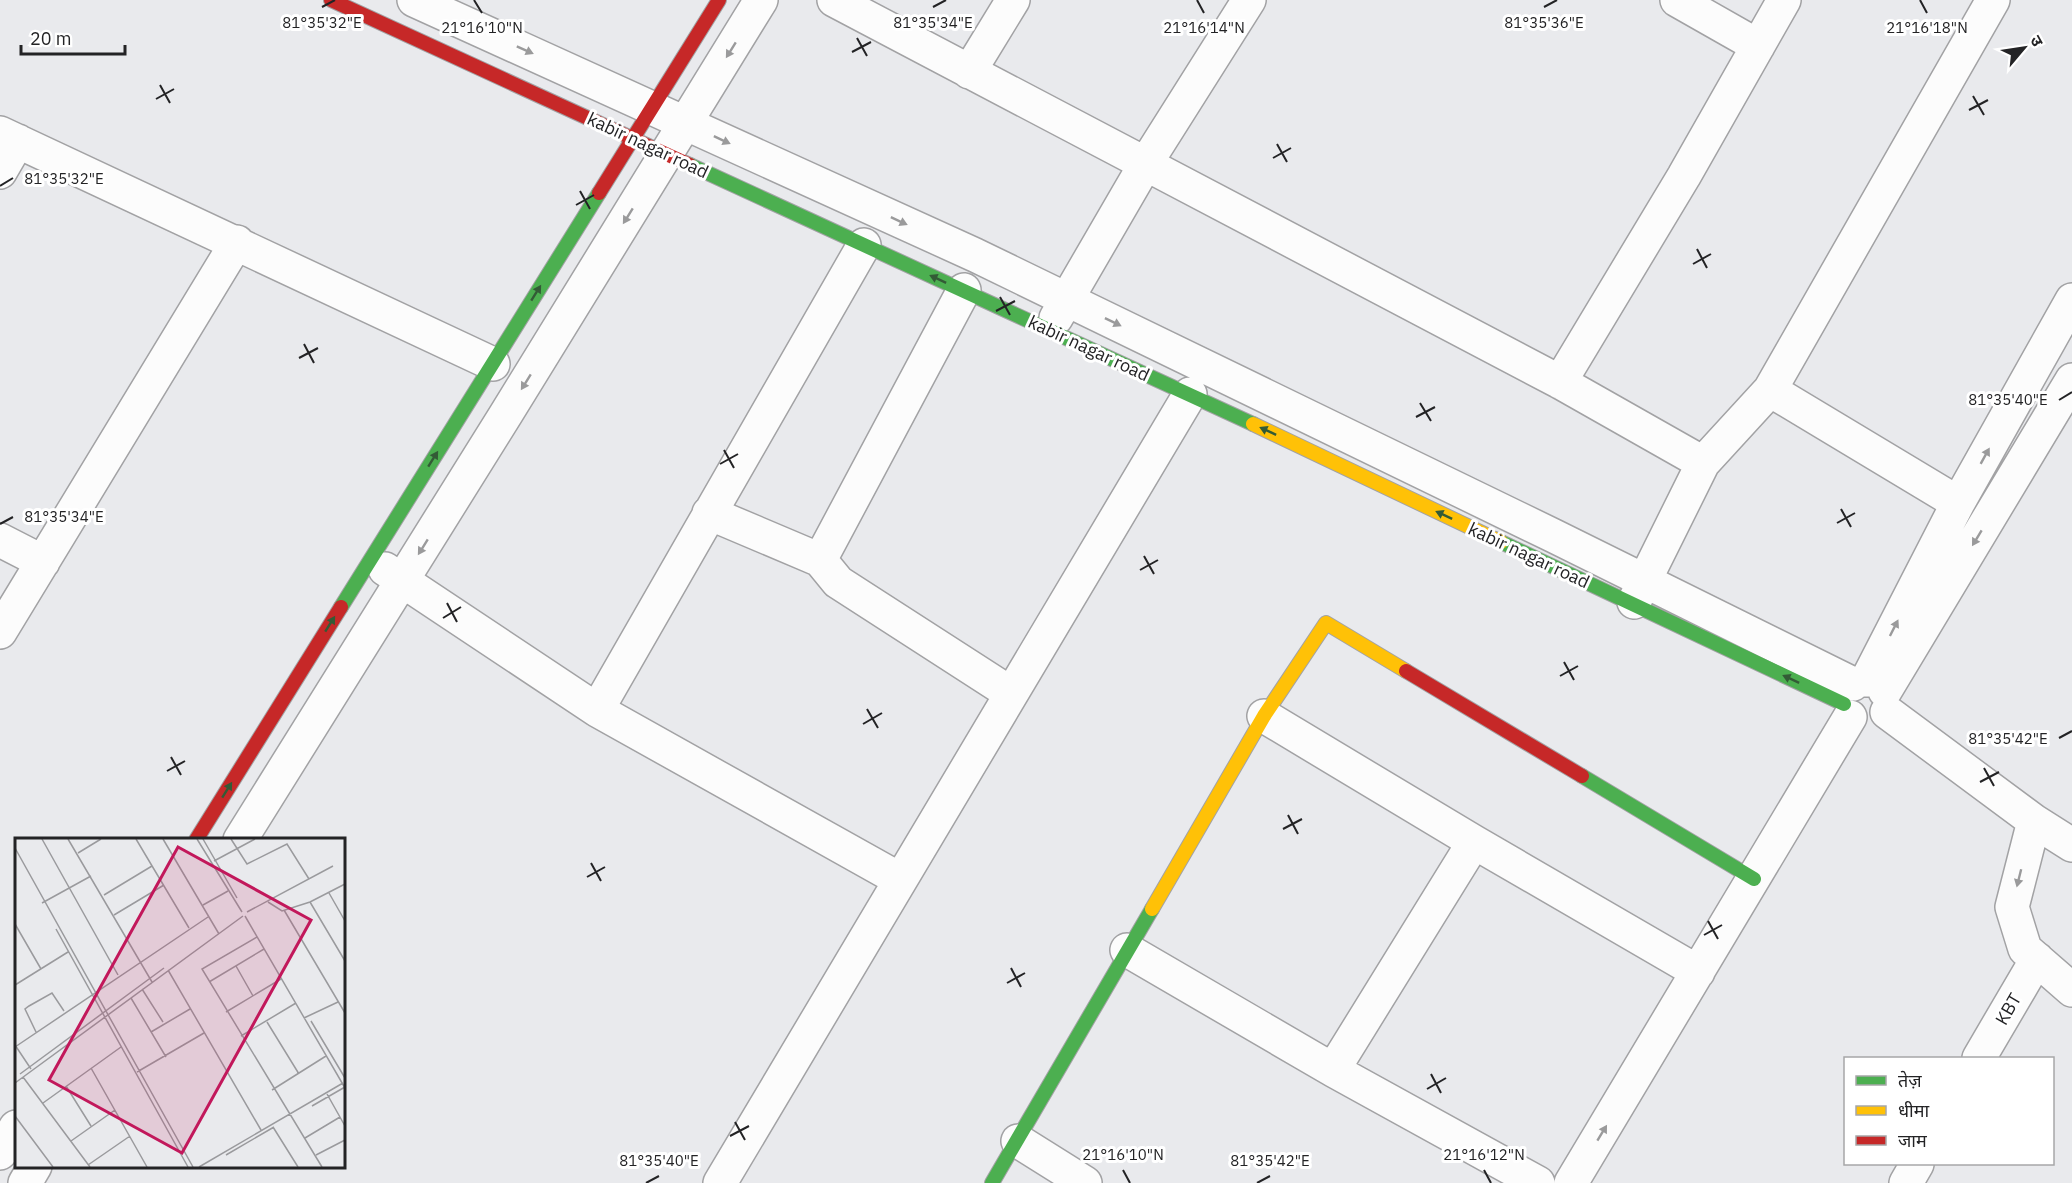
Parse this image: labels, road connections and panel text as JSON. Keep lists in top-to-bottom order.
{
  "streets": {
    "street": ["kabir nagar road", "KBT"]
  },
  "legend": ["तेज़", "धीमा", "जाम"],
  "scale_bar": "20 m",
  "north": "top right",
  "coordinates": [
    "81°35'32\"E",
    "81°35'34\"E",
    "81°35'36\"E",
    "21°16'10\"N",
    "21°16'14\"N",
    "21°16'18\"N",
    "81°35'40\"E",
    "81°35'42\"E",
    "21°16'12\"N"
  ]
}
